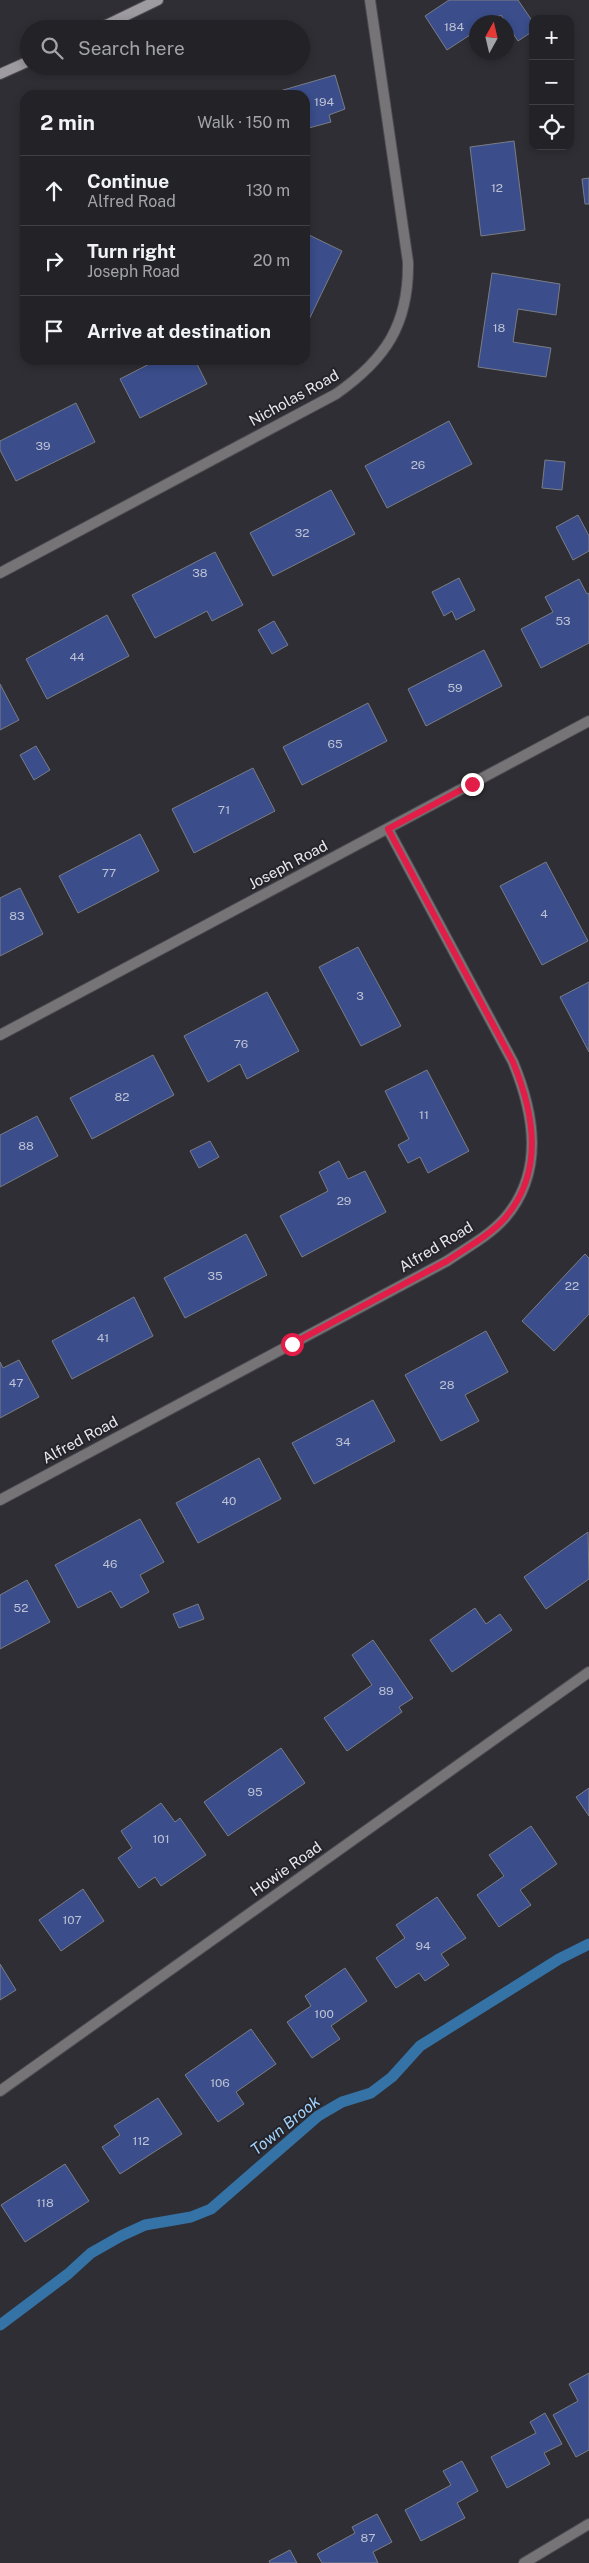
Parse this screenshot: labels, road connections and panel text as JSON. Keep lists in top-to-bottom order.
{
  "streets": {
    "street": [
      "Nicholas Road",
      "Joseph Road",
      "Alfred Road",
      "Howie Road"
    ]
  },
  "crossings": [
    ["Joseph Road", "Alfred Road"]
  ],
  "water": ["Town Brook"],
  "house_numbers": [
    "184",
    "194",
    "12",
    "18",
    "39",
    "26",
    "32",
    "38",
    "53",
    "44",
    "59",
    "65",
    "71",
    "77",
    "4",
    "83",
    "3",
    "76",
    "82",
    "11",
    "88",
    "29",
    "35",
    "22",
    "41",
    "47",
    "28",
    "34",
    "40",
    "46",
    "52",
    "89",
    "95",
    "101",
    "107",
    "94",
    "100",
    "106",
    "112",
    "118",
    "87"
  ],
  "north": "top",
  "page": {
    "map_buttons": ["+", "−"],
    "search": "Search here",
    "heading": ["2 min", "Walk · 150 m"],
    "list": [
      ["Continue", "Alfred Road", "130 m"],
      ["Turn right", "Joseph Road", "20 m"],
      "Arrive at destination"
    ]
  }
}
